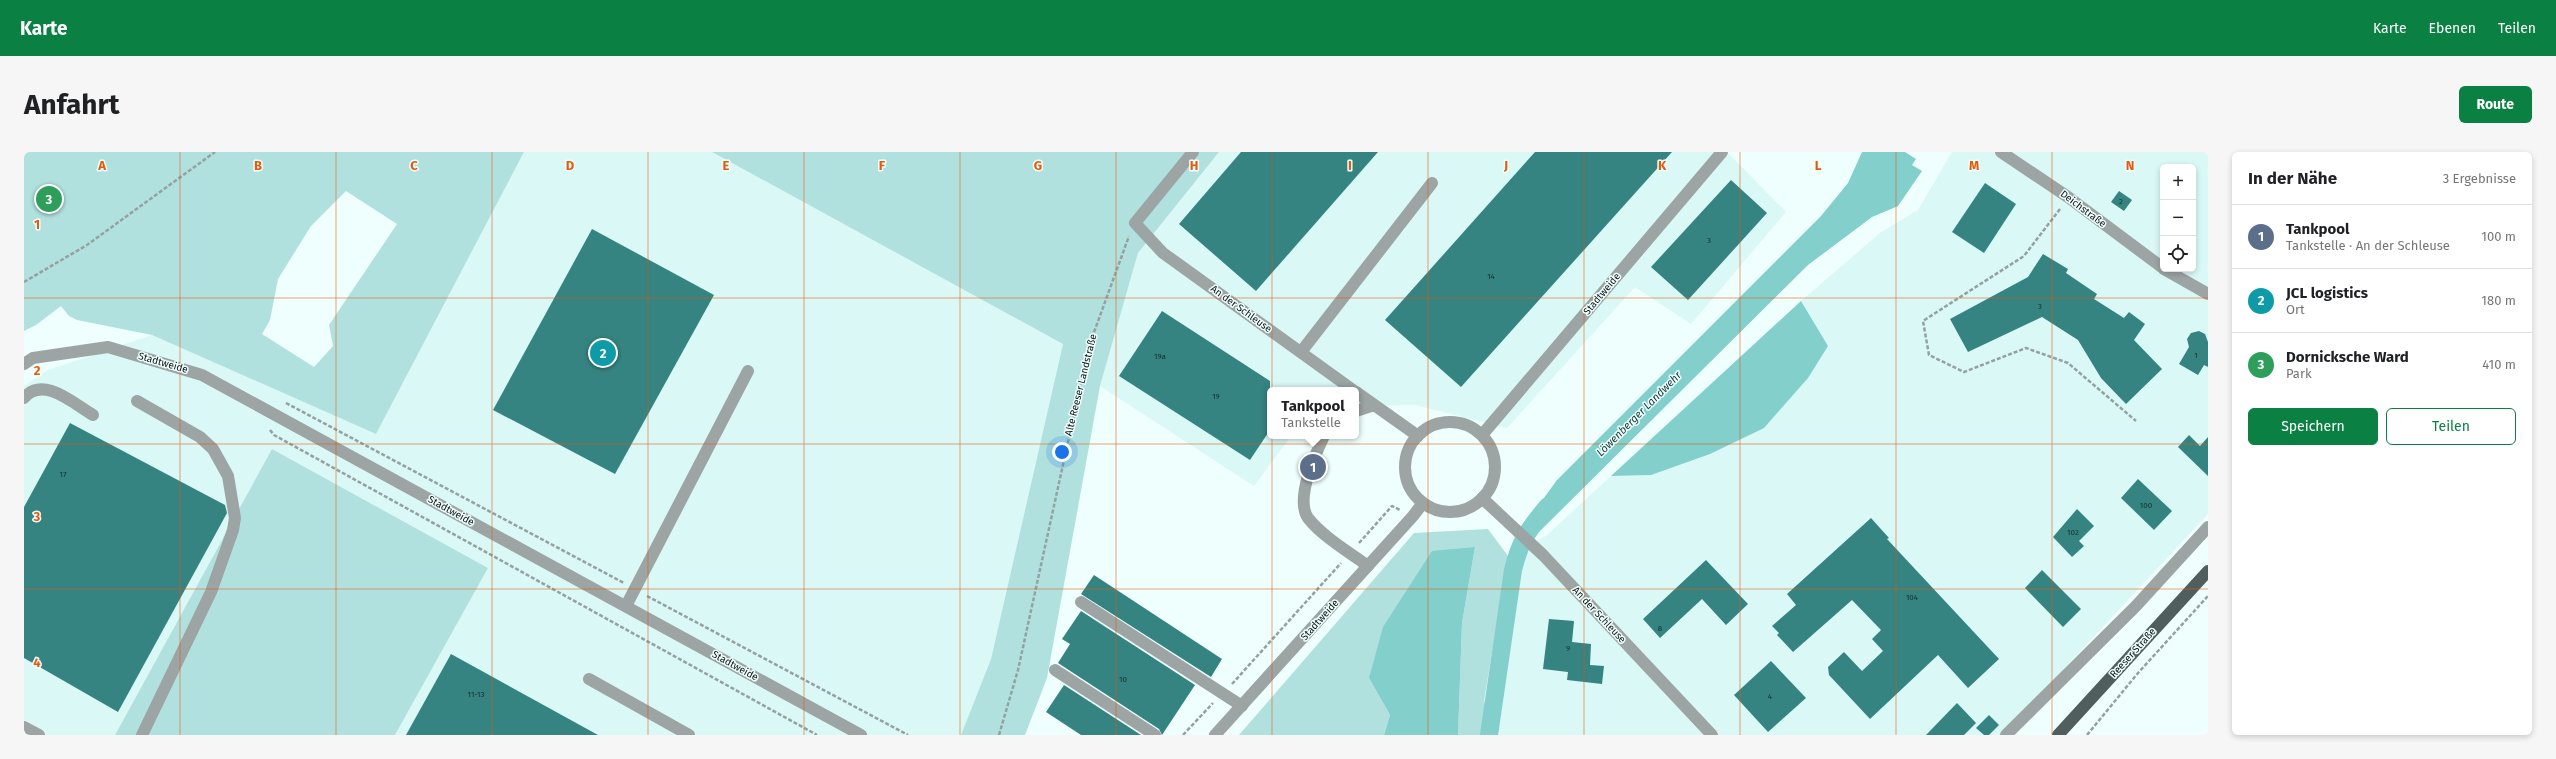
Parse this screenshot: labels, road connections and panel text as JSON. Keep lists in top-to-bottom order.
{
  "streets": {
    "main road": ["Reeser Straße"],
    "street": ["Deichstraße", "Stadtweide", "An der Schleuse"],
    "path": ["Alte Reeser Landstraße"]
  },
  "crossings": [
    ["Stadtweide", "An der Schleuse"],
    ["An der Schleuse", "Alte Reeser Landstraße"]
  ],
  "water": ["Löwenberger Landwehr"],
  "house_numbers": [
    "2",
    "3",
    "14",
    "3",
    "1",
    "19a",
    "19",
    "17",
    "100",
    "102",
    "104",
    "8",
    "9",
    "10",
    "11-13",
    "4"
  ],
  "page": {
    "header": "Karte",
    "nav": ["Karte", "Ebenen", "Teilen"],
    "buttons": [
      "Route",
      ["Speichern", "Teilen"]
    ],
    "title": "Anfahrt",
    "heading": ["In der Nähe", "3 Ergebnisse"],
    "map_buttons": ["+", "−"],
    "pins": ["3", "2", "1"],
    "list": [
      {
        "mark": "1",
        "name": "Tankpool",
        "note": "Tankstelle · An der Schleuse",
        "value": "100 m"
      },
      {
        "mark": "2",
        "name": "JCL logistics",
        "note": "Ort",
        "value": "180 m"
      },
      {
        "mark": "3",
        "name": "Dornicksche Ward",
        "note": "Park",
        "value": "410 m"
      }
    ],
    "popup": ["Tankpool", "Tankstelle"]
  },
  "grid": {
    "columns": [
      "A",
      "B",
      "C",
      "D",
      "E",
      "F",
      "G",
      "H",
      "I",
      "J",
      "K",
      "L",
      "M",
      "N"
    ],
    "rows": [
      "1",
      "2",
      "3",
      "4"
    ]
  }
}
